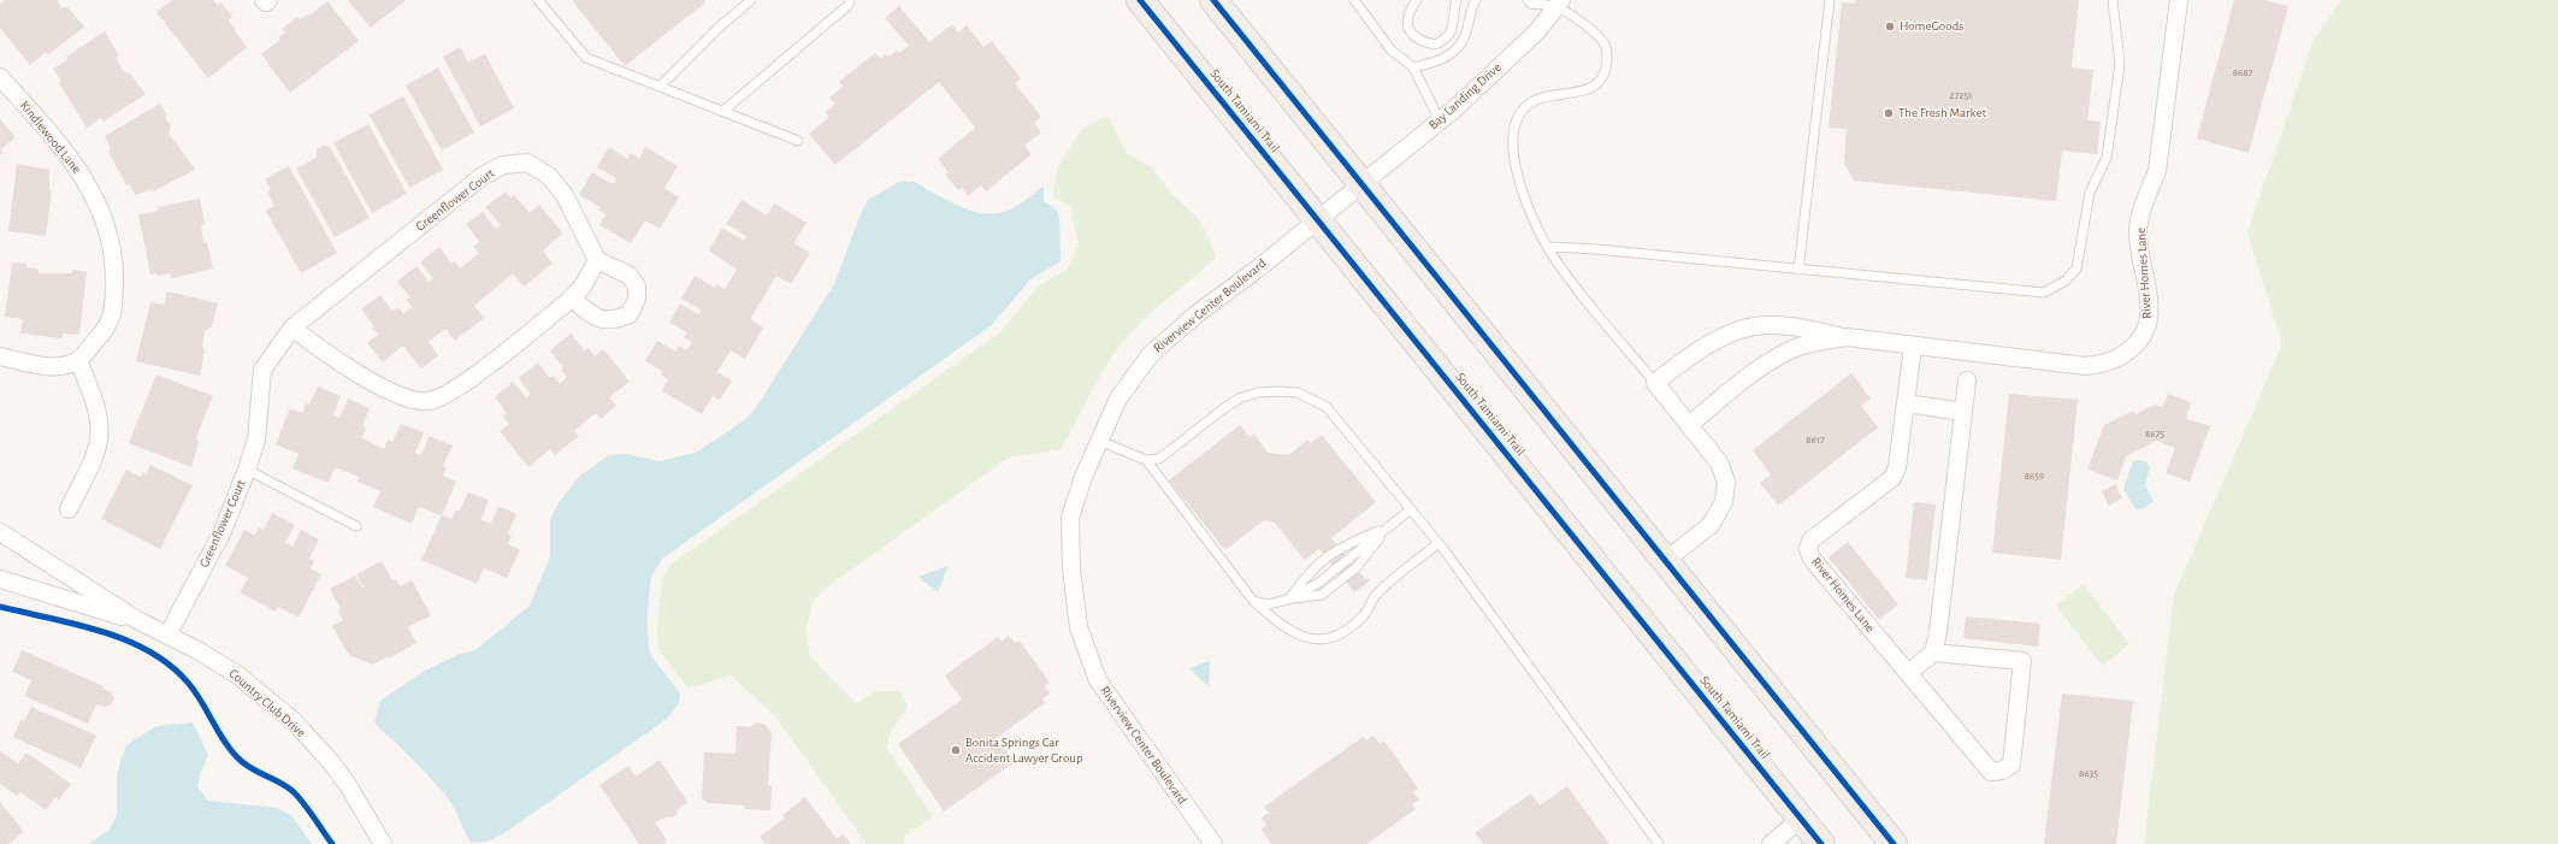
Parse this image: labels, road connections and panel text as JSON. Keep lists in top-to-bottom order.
{
  "streets": {
    "main road": ["South Tamiami Trail"],
    "street": [
      "Bay Landing Drive",
      "Kindlewood Lane",
      "Greenflower Court",
      "River Homes Lane",
      "Riverview Center Boulevard",
      "Country Club Drive"
    ]
  },
  "crossings": [
    ["Bay Landing Drive", "Riverview Center Boulevard"],
    ["South Tamiami Trail", "Riverview Center Boulevard"],
    ["Greenflower Court", "Country Club Drive"]
  ],
  "places": ["HomeGoods", "The Fresh Market", "Bonita Springs Car Accident Lawyer Group"],
  "house_numbers": [
    "8687",
    "27251",
    "8675",
    "8617",
    "8659",
    "8635"
  ]
}
